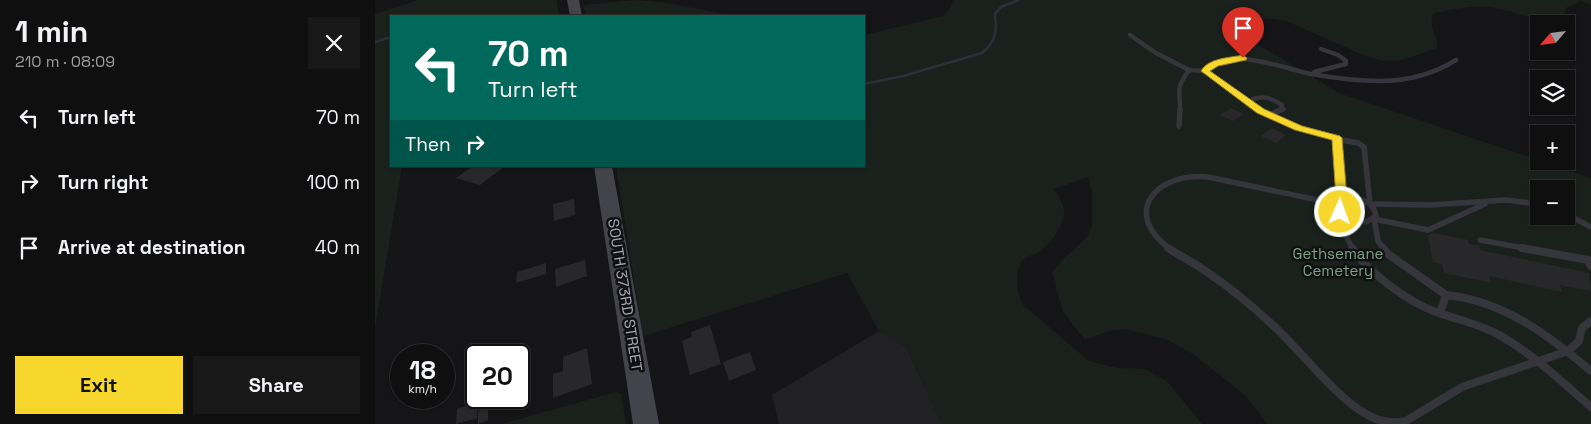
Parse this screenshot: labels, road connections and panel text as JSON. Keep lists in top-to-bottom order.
{
  "streets": {
    "street": ["SOUTH 373RD STREET"]
  },
  "parks": ["Gethsemane Cemetery"],
  "north": "bottom left",
  "page": {
    "heading": ["1 min", "210 m · 08:09"],
    "map_buttons": ["+", "−"],
    "turn": ["70 m", "Turn left"],
    "list": [
      {
        "name": "Turn left",
        "value": "70 m"
      },
      {
        "name": "Turn right",
        "value": "100 m"
      },
      {
        "name": "Arrive at destination",
        "value": "40 m"
      }
    ],
    "then": "Then",
    "speed": "18 km/h",
    "limit": "20",
    "buttons": ["Exit", "Share"]
  }
}
